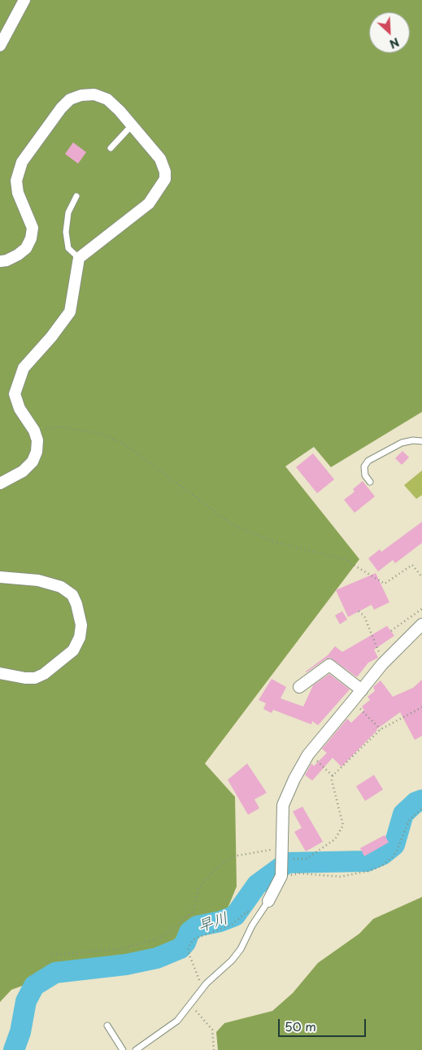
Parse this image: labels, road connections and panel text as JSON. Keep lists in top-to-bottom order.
{
  "water": ["早川"],
  "scale_bar": "50 m",
  "north": "bottom right"
}
